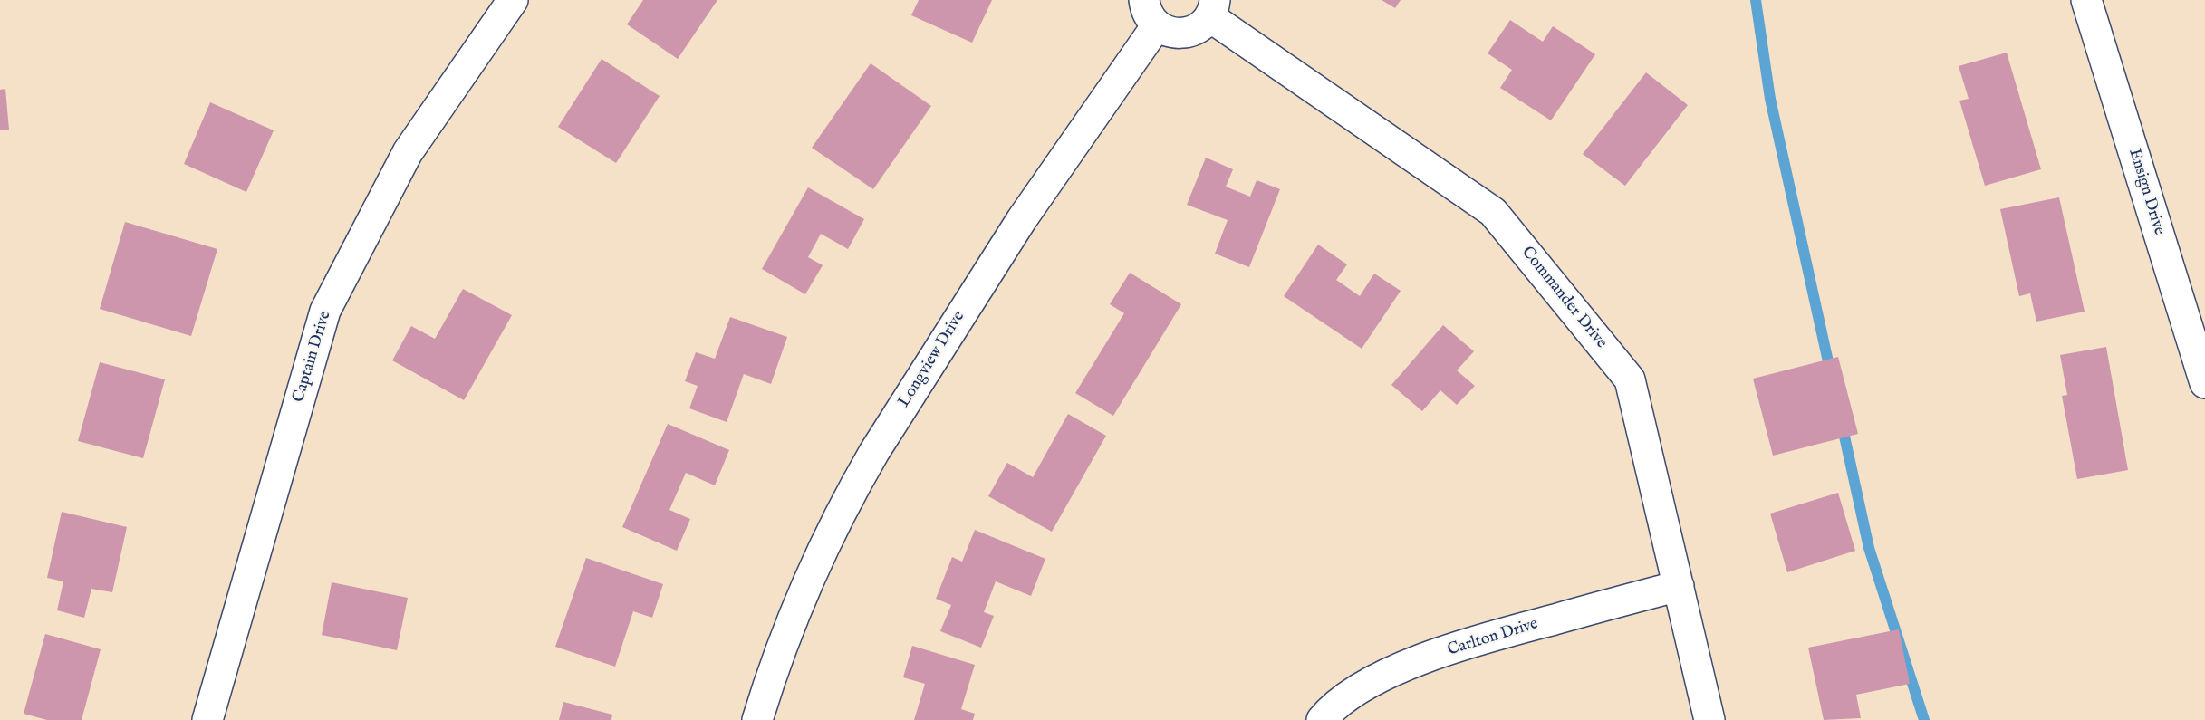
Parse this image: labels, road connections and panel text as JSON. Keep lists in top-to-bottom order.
{
  "streets": {
    "street": [
      "Ensign Drive",
      "Commander Drive",
      "Captain Drive",
      "Longview Drive",
      "Carlton Drive"
    ]
  },
  "crossings": [
    ["Commander Drive", "Carlton Drive"]
  ]
}
